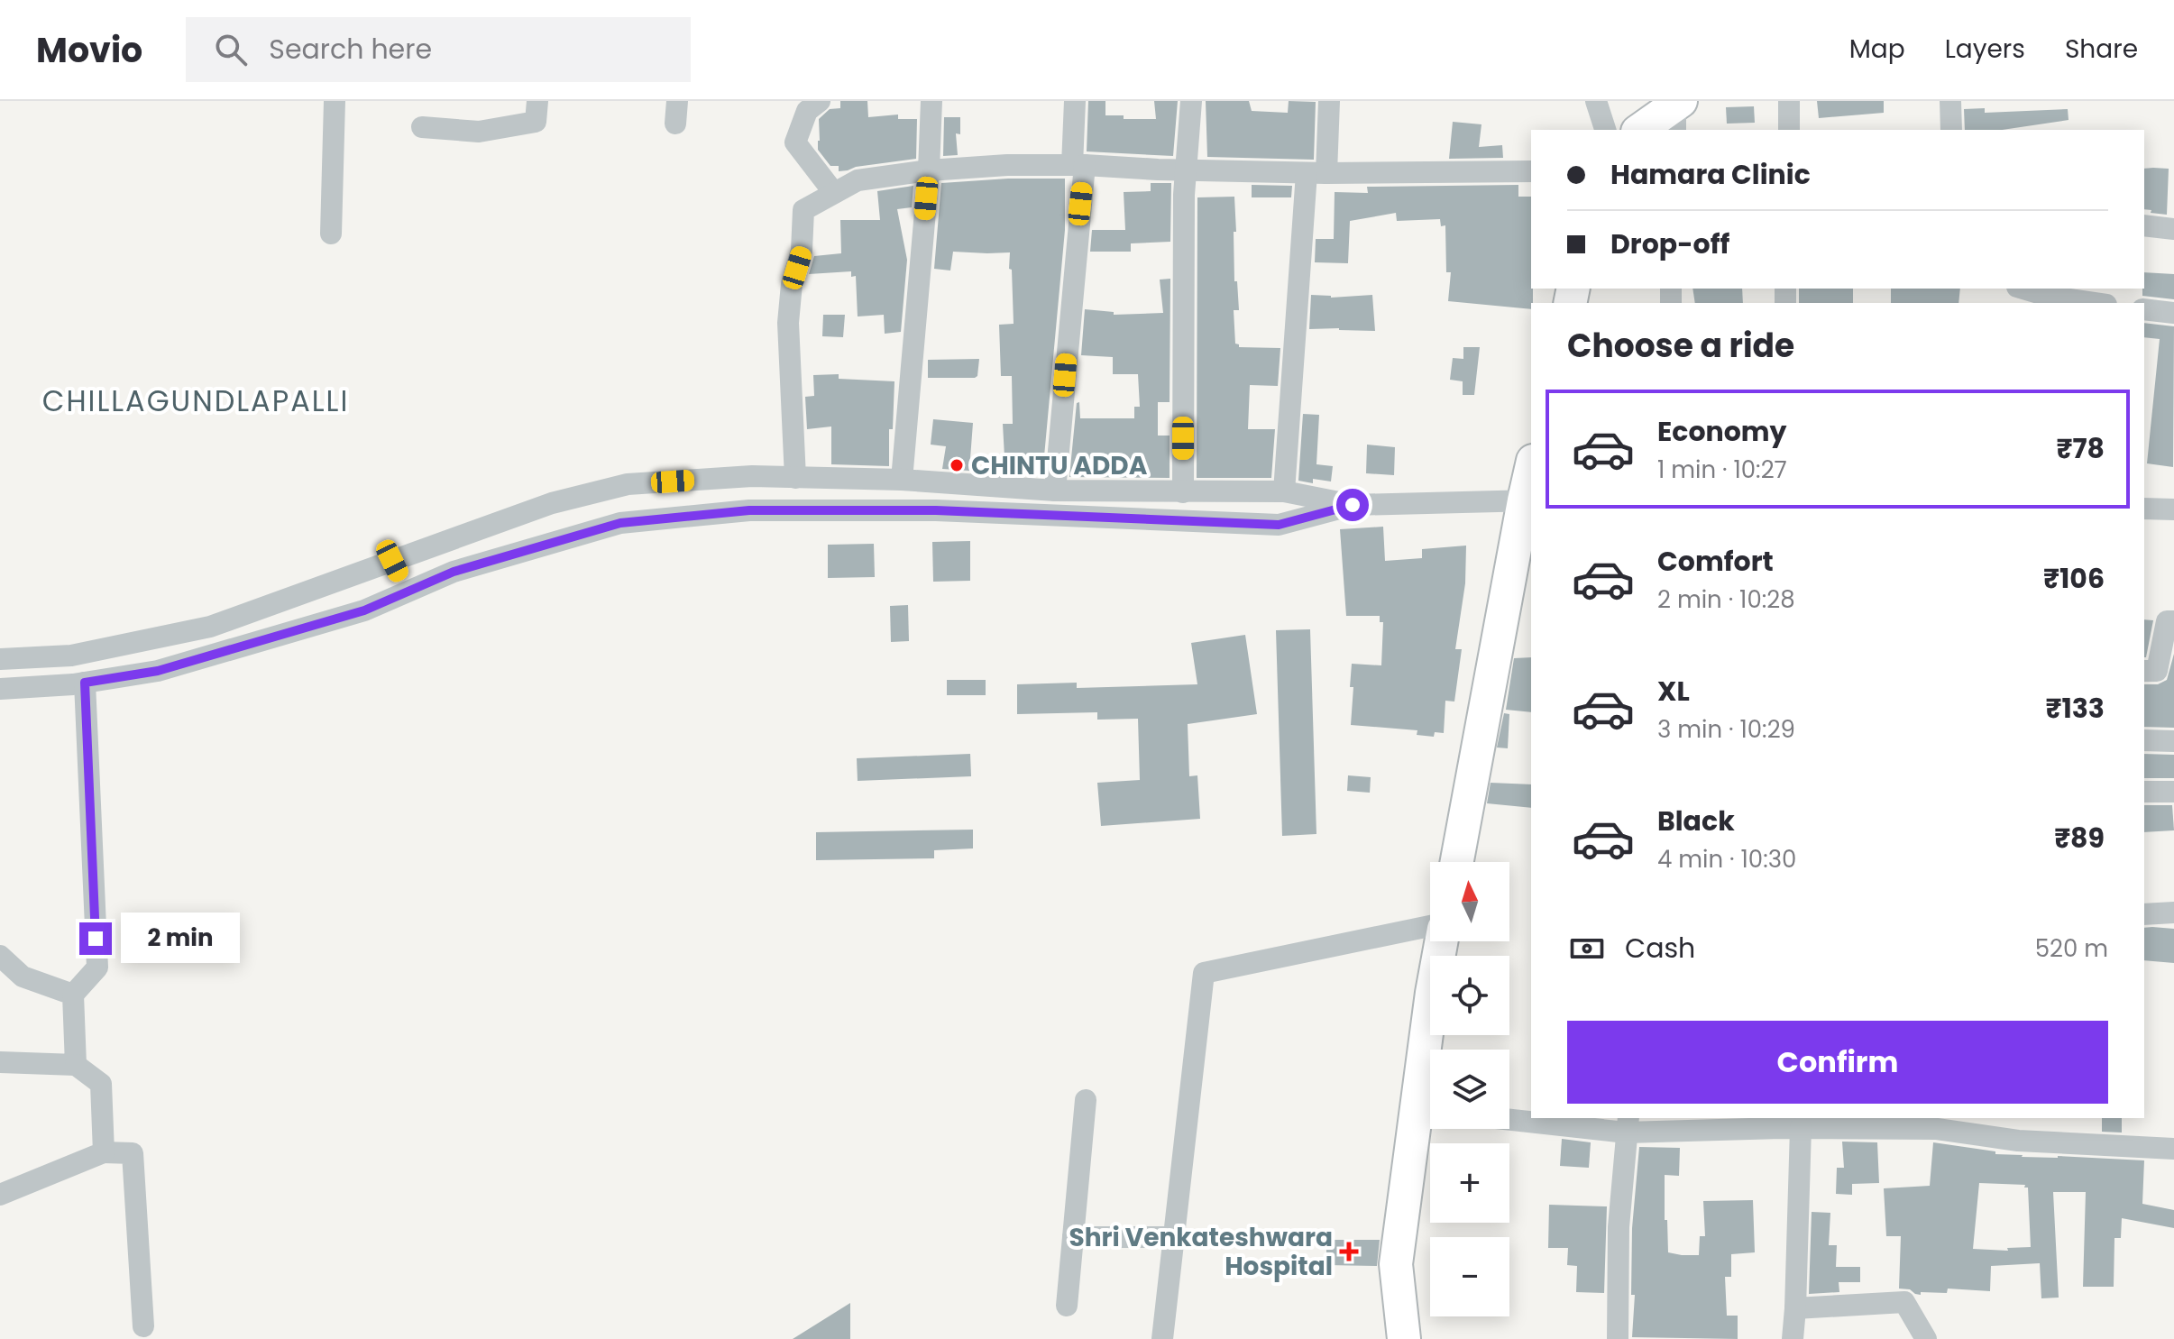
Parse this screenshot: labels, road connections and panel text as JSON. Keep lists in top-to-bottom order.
{
  "districts": ["CHILLAGUNDLAPALLI"],
  "places": {
    "other": ["CHINTU ADDA"],
    "health": ["Shri Venkateshwara Hospital"]
  },
  "north": "top",
  "page": {
    "header": "Movio",
    "search": "Search here",
    "nav": ["Map", "Layers", "Share"],
    "banner": ["Hamara Clinic", "Drop-off"],
    "heading": "Choose a ride",
    "list": [
      {
        "name": "Economy",
        "note": "1 min · 10:27",
        "value": "₹78"
      },
      {
        "name": "Comfort",
        "note": "2 min · 10:28",
        "value": "₹106"
      },
      {
        "name": "XL",
        "note": "3 min · 10:29",
        "value": "₹133"
      },
      {
        "name": "Black",
        "note": "4 min · 10:30",
        "value": "₹89"
      }
    ],
    "map_buttons": ["+", "−"],
    "pay": ["Cash", "520 m"],
    "bubble": "2 min",
    "buttons": "Confirm"
  }
}
